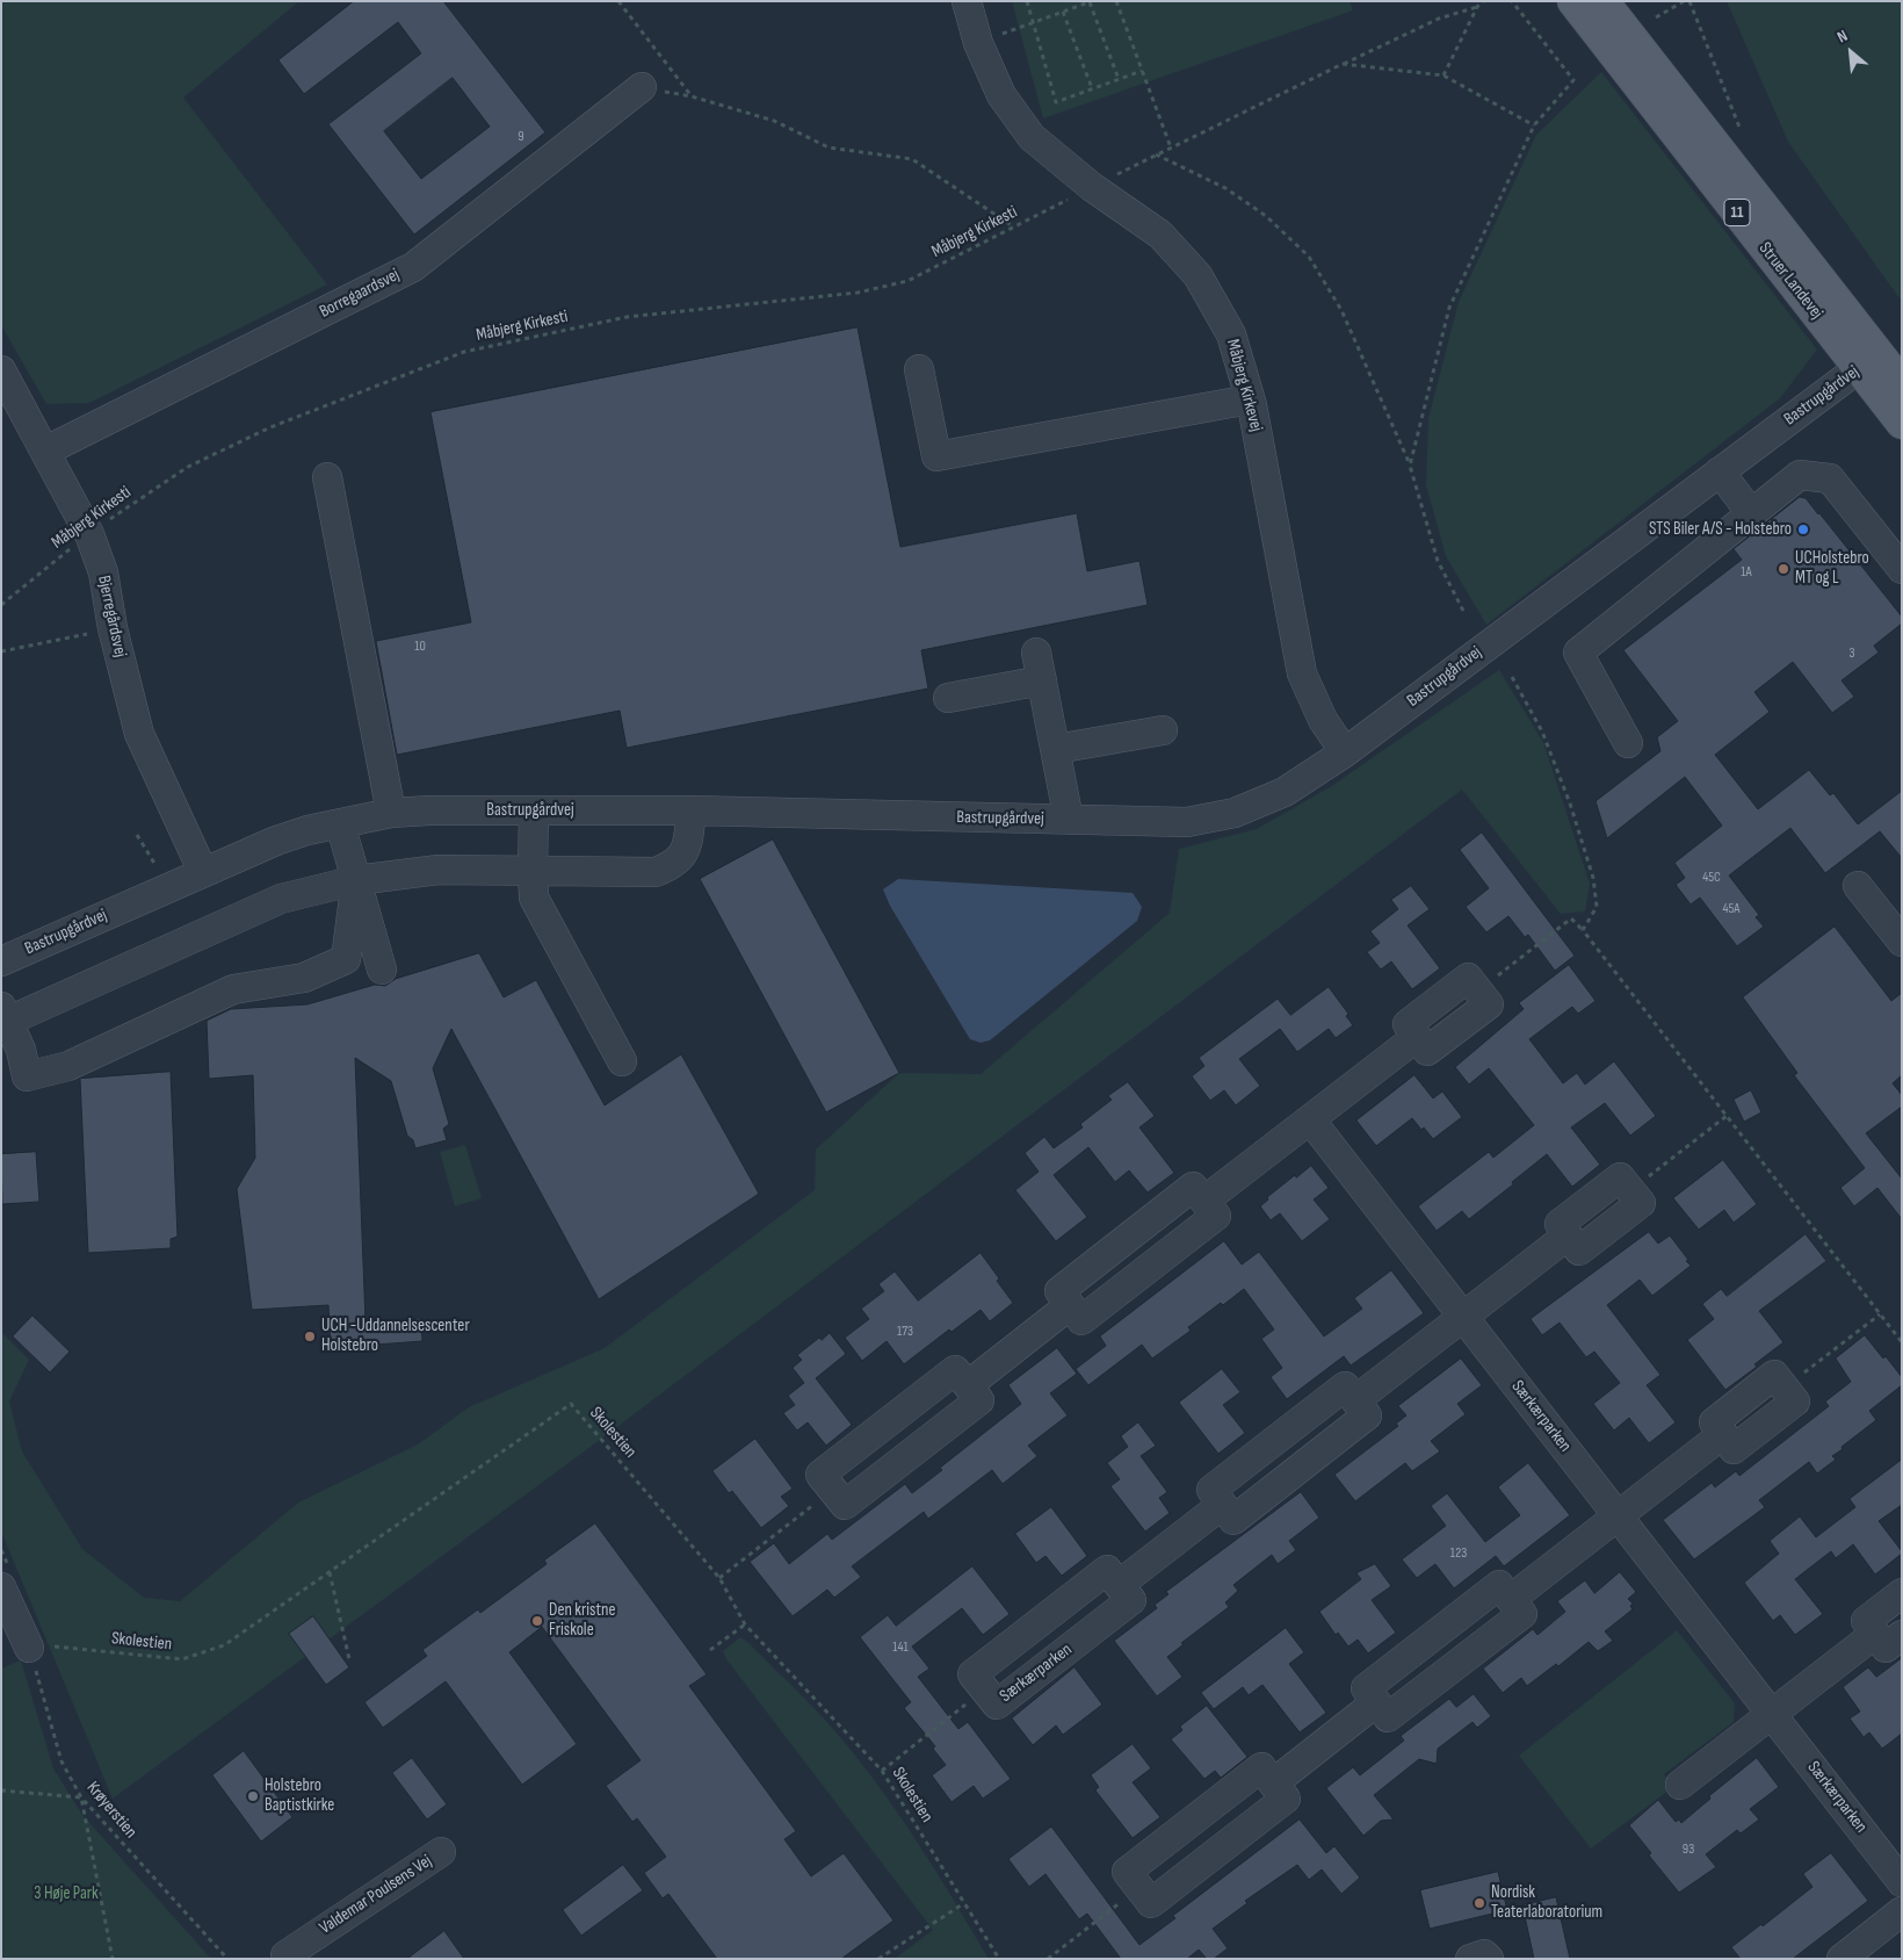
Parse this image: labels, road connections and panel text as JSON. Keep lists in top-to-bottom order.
{
  "streets": {
    "main road": ["11", "Struer Landevej"],
    "street": [
      "Borregaardsvej",
      "Måbjerg Kirkevej",
      "Bastrupgårdvej",
      "Bjerregårdsvej",
      "Særkærparken",
      "Valdemar Poulsens Vej"
    ],
    "path": ["Måbjerg Kirkesti", "Skolestien", "Krøyerstien"]
  },
  "crossings": [
    ["Måbjerg Kirkesti", "Måbjerg Kirkevej"],
    ["Måbjerg Kirkesti", "Bjerregårdsvej"],
    ["Struer Landevej", "Bastrupgårdvej"],
    ["Borregaardsvej", "Bjerregårdsvej"],
    ["Måbjerg Kirkevej", "Bastrupgårdvej"],
    ["Bastrupgårdvej", "Bjerregårdsvej"],
    ["Skolestien", "Krøyerstien"]
  ],
  "parks": ["3 Høje Park"],
  "places": [
    "STS Biler A/S - Holstebro",
    "UCHolstebro MT og L",
    "UCH -Uddannelsescenter Holstebro",
    "Den kristne Friskole",
    "Holstebro Baptistkirke",
    "Nordisk Teaterlaboratorium"
  ],
  "house_numbers": [
    "9",
    "1A",
    "10",
    "3",
    "45C",
    "45A",
    "173",
    "123",
    "141",
    "93"
  ],
  "north": "top left"
}
